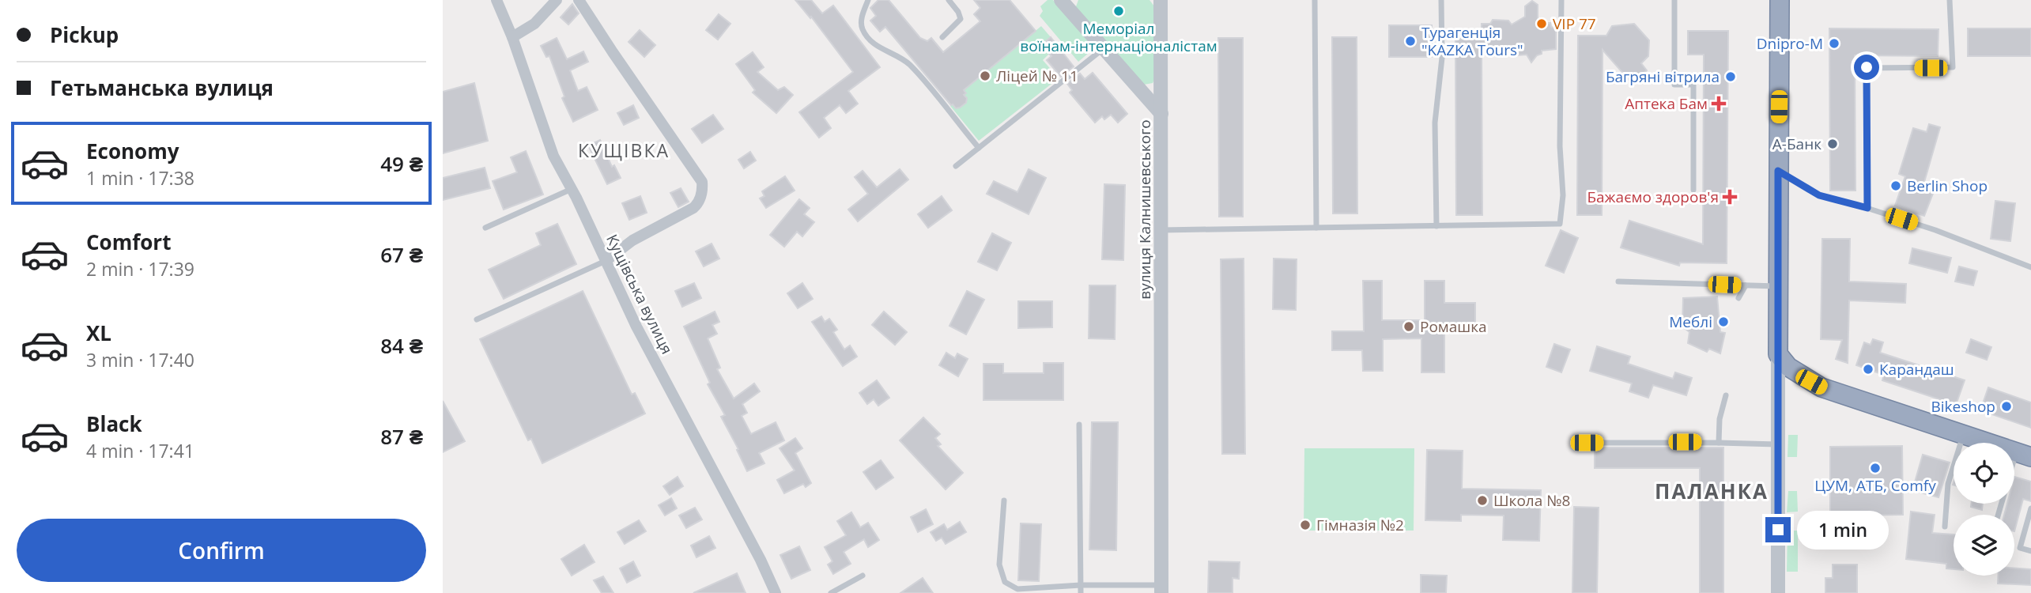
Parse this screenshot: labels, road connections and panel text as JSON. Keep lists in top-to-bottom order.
{
  "streets": {
    "street": ["вулиця Калнишевського", "Кущівська вулиця"]
  },
  "districts": ["КУЩІВКА", "ПАЛАНКА"],
  "places": {
    "other": [
      "Меморіал воїнам-інтернаціоналістам",
      "VIP 77",
      "Турагенція \"KAZKA Tours\"",
      "Dnipro-M",
      "Ліцей № 11",
      "Багряні вітрила",
      "А-Банк",
      "Berlin Shop",
      "Меблі",
      "Ромашка",
      "Карандаш",
      "Bikeshop",
      "ЦУМ, АТБ, Comfy",
      "Школа №8",
      "Гімназія №2"
    ],
    "health": ["Аптека Бам", "Бажаємо здоров'я"]
  },
  "page": {
    "banner": ["Pickup", "Гетьманська вулиця"],
    "list": [
      {
        "name": "Economy",
        "note": "1 min · 17:38",
        "value": "49 ₴"
      },
      {
        "name": "Comfort",
        "note": "2 min · 17:39",
        "value": "67 ₴"
      },
      {
        "name": "XL",
        "note": "3 min · 17:40",
        "value": "84 ₴"
      },
      {
        "name": "Black",
        "note": "4 min · 17:41",
        "value": "87 ₴"
      }
    ],
    "buttons": "Confirm",
    "bubble": "1 min"
  }
}
